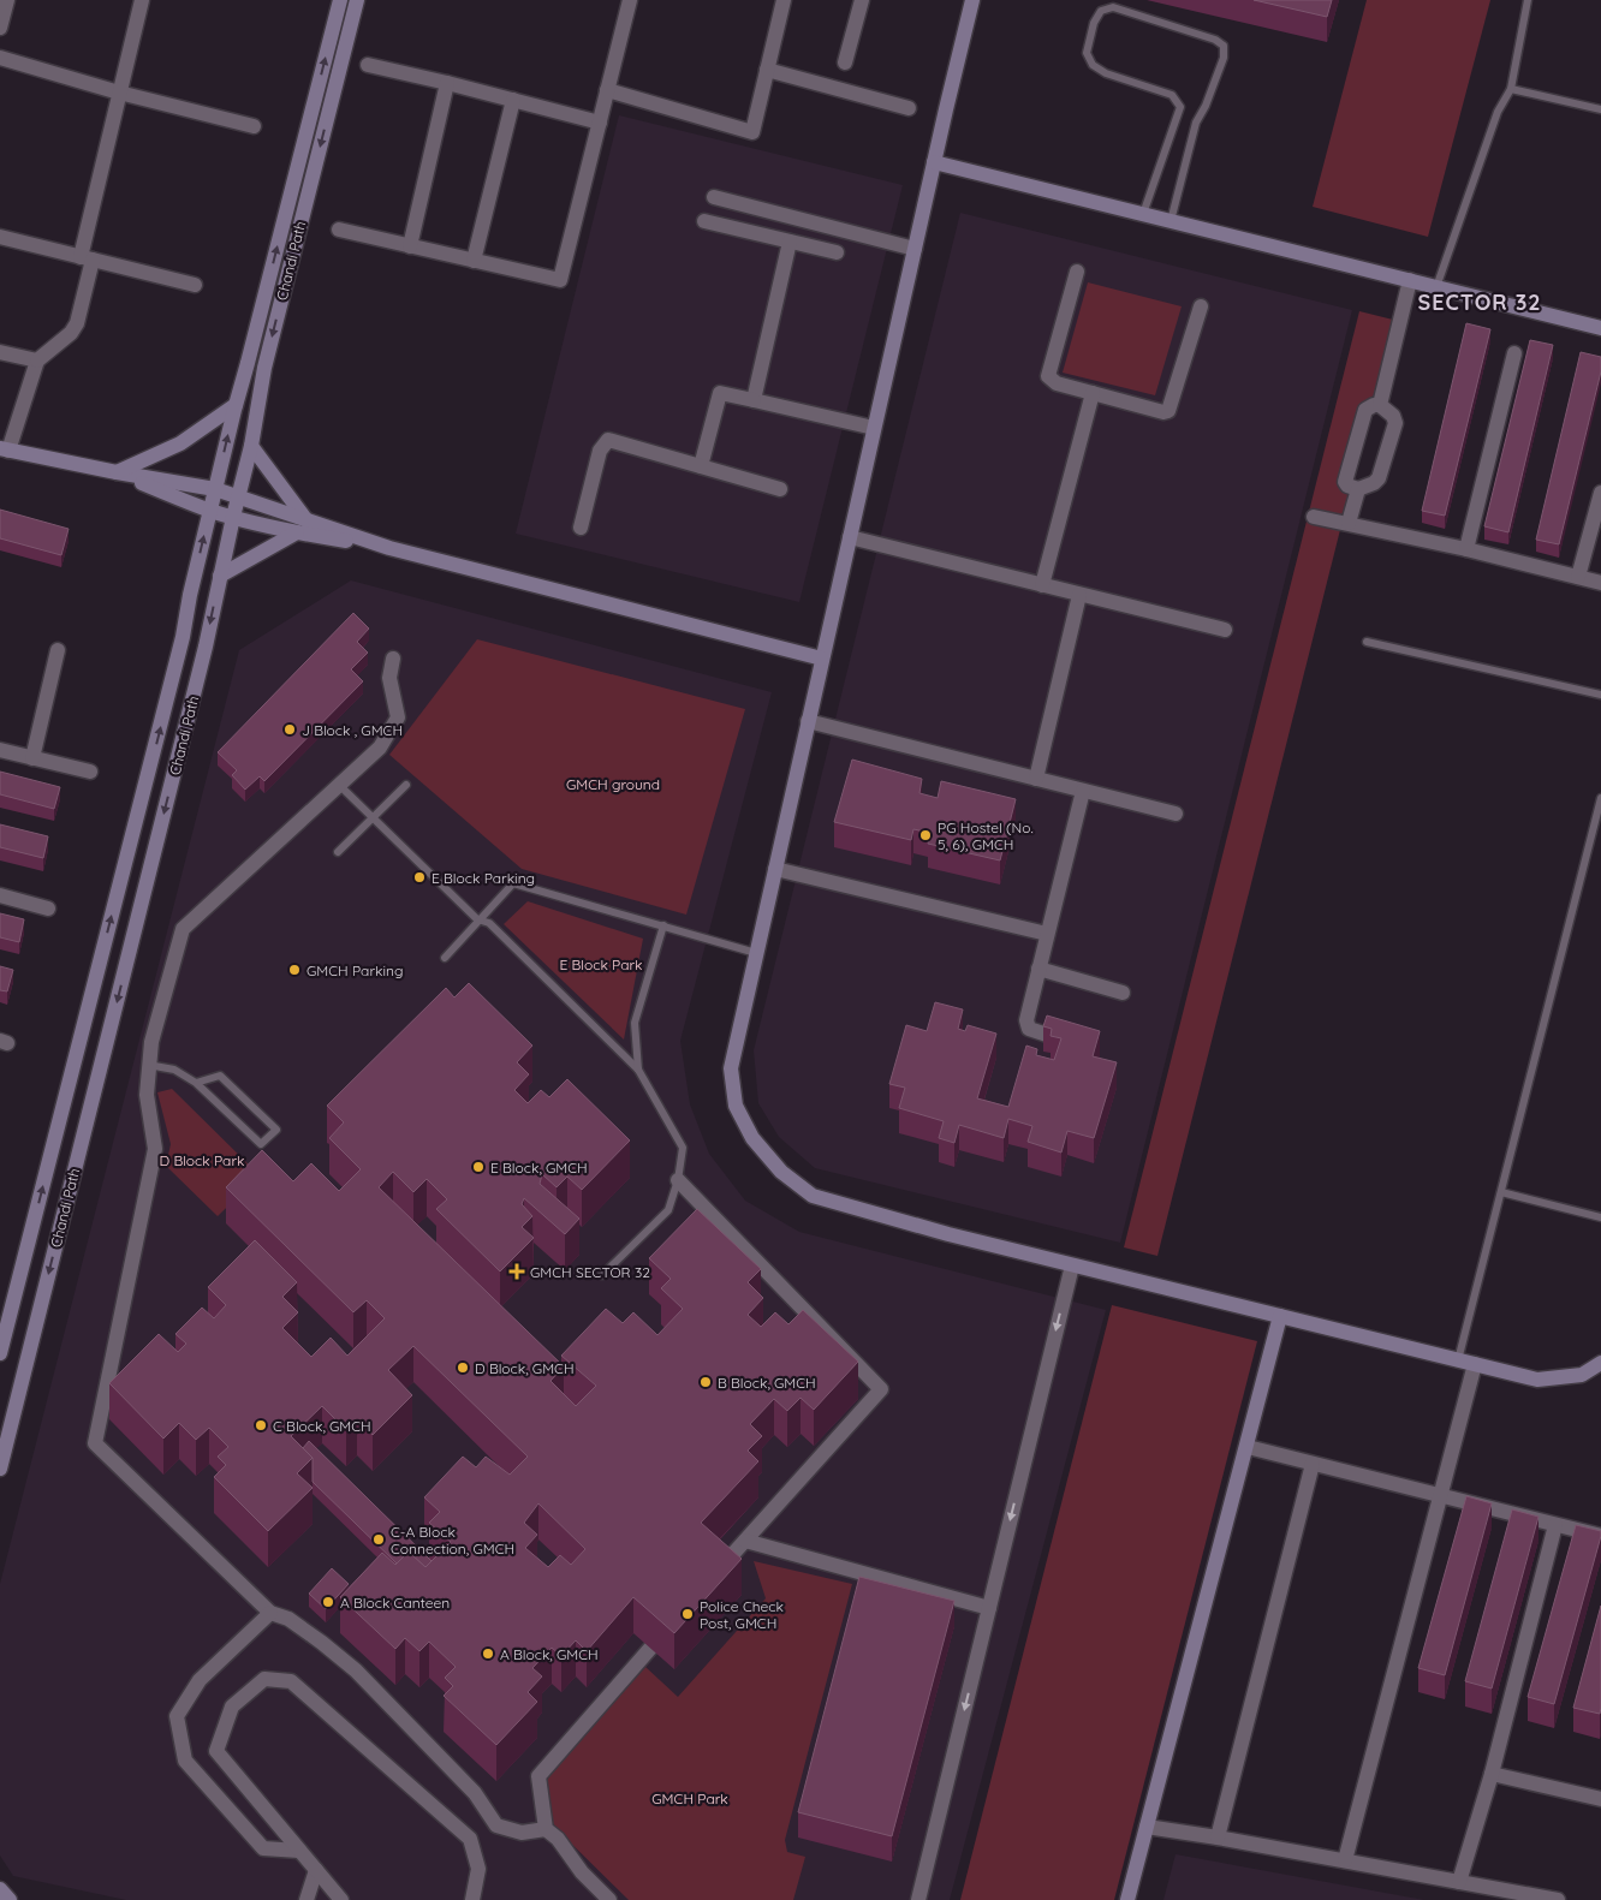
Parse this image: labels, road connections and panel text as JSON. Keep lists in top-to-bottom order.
{
  "streets": {
    "street": ["Chandi Path"]
  },
  "districts": ["SECTOR 32"],
  "parks": [
    "GMCH ground",
    "E Block Park",
    "D Block Park",
    "GMCH Park"
  ],
  "places": {
    "other": [
      "J Block , GMCH",
      "PG Hostel (No. 5, 6), GMCH",
      "E Block Parking",
      "GMCH Parking",
      "E Block, GMCH",
      "D Block, GMCH",
      "B Block, GMCH",
      "C Block, GMCH",
      "C-A Block Connection, GMCH",
      "A Block Canteen",
      "Police Check Post, GMCH",
      "A Block, GMCH"
    ],
    "health": ["GMCH SECTOR 32"]
  }
}
